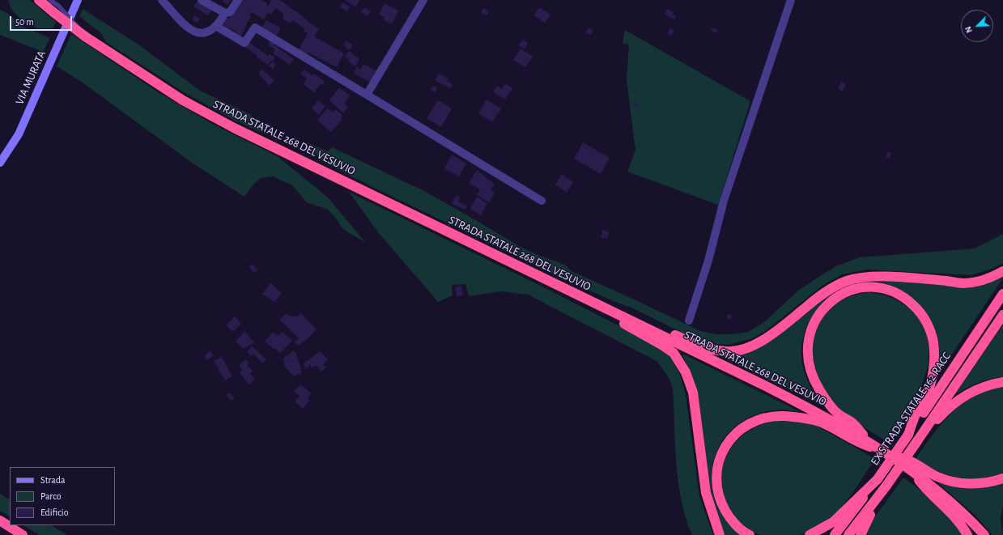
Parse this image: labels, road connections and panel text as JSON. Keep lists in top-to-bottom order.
{
  "streets": {
    "highway": ["STRADA STATALE 268 DEL VESUVIO", "EX STRADA STATALE 162 RACC"],
    "street": ["VIA MURATA"]
  },
  "legend": ["Strada", "Parco", "Edificio"],
  "scale_bar": "50 m",
  "north": "bottom left"
}
